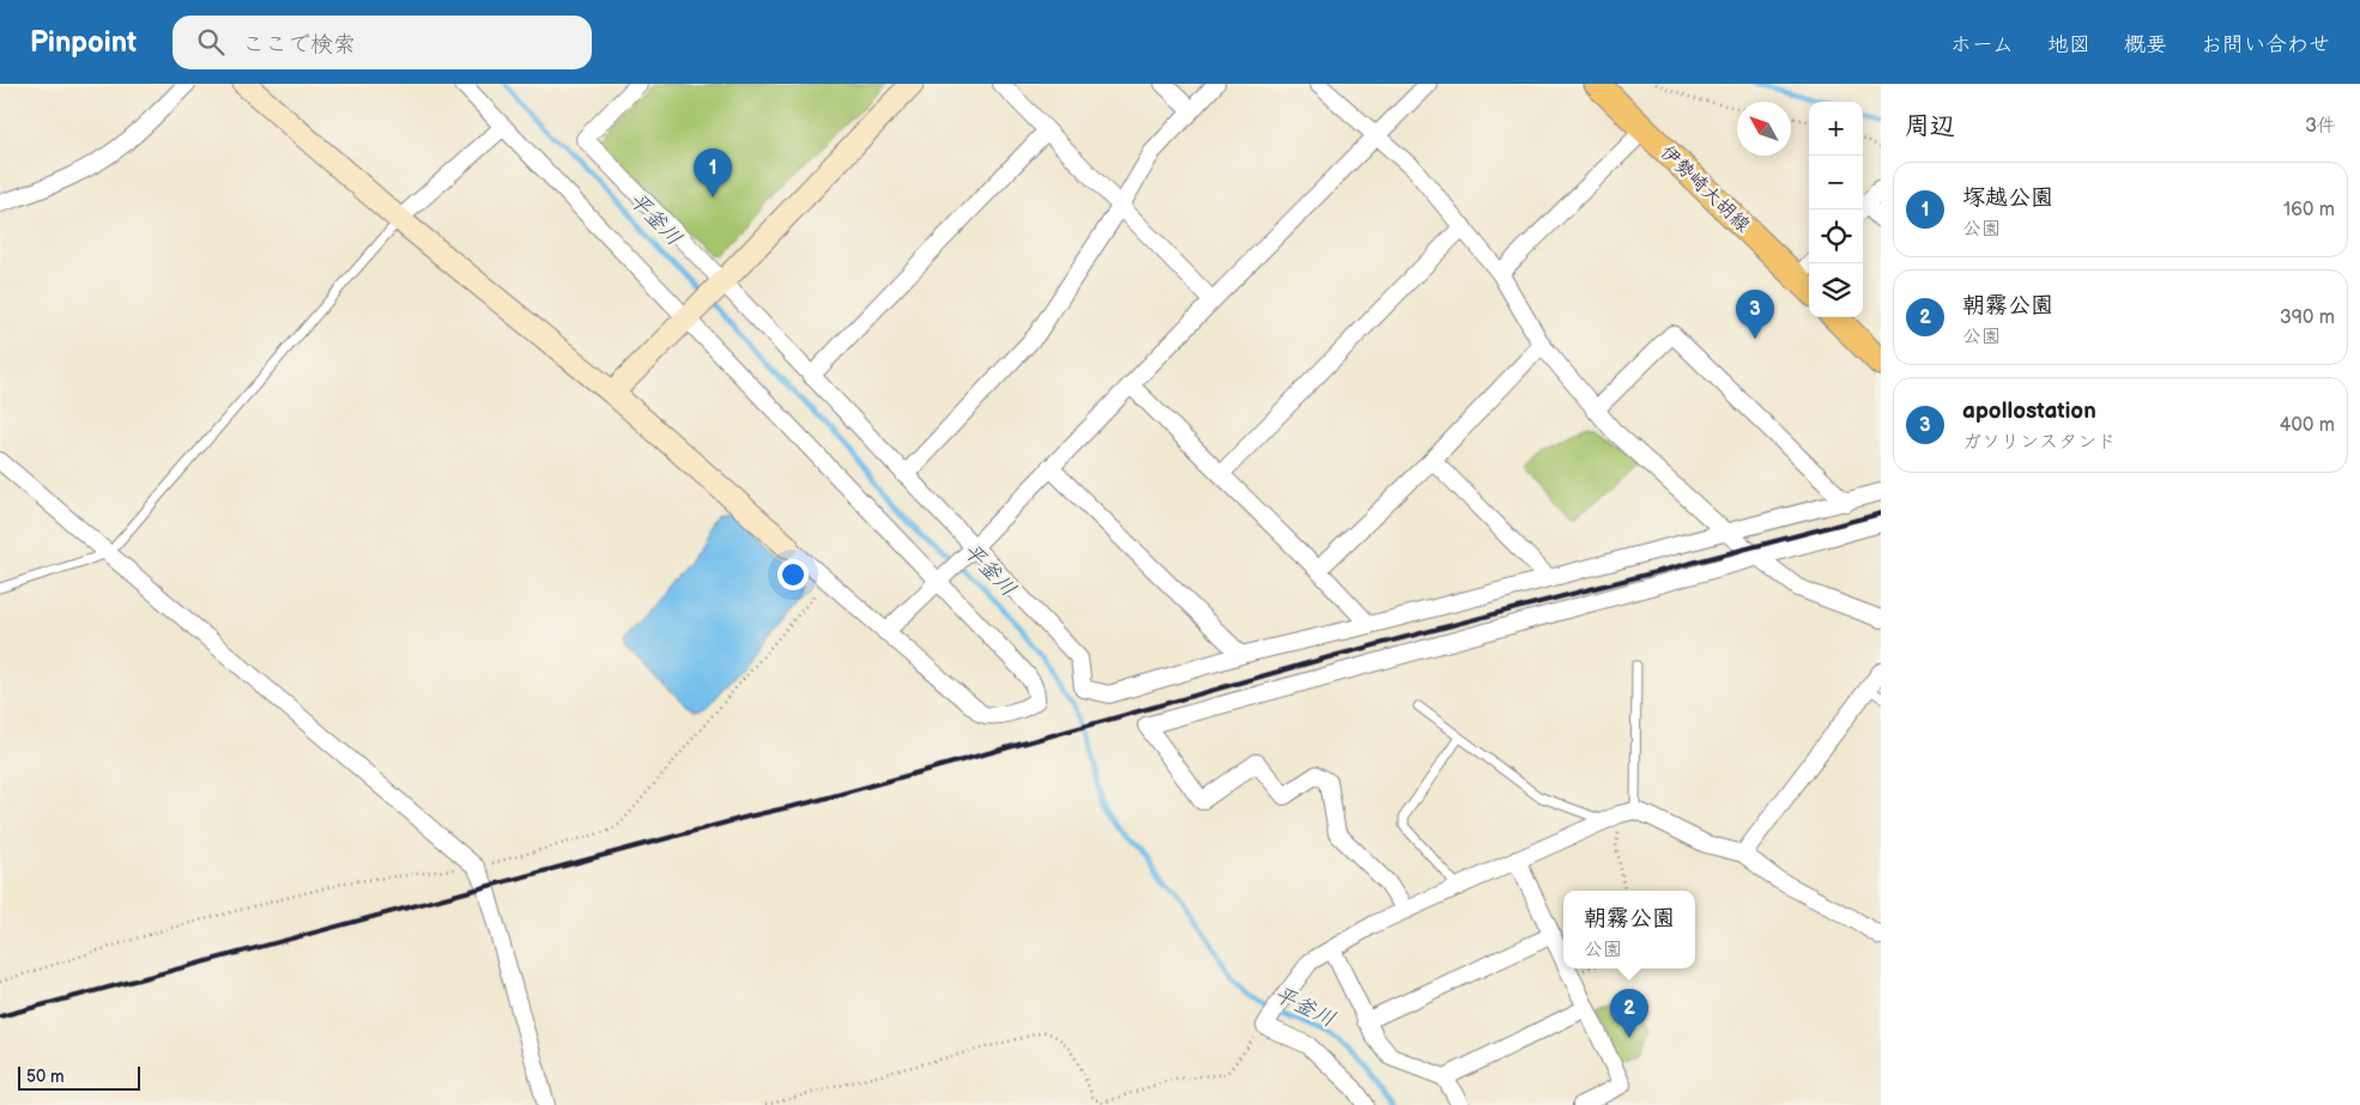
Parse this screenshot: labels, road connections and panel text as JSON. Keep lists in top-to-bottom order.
{
  "streets": {
    "main road": ["伊勢崎大胡線"]
  },
  "water": ["平釜川"],
  "scale_bar": "50 m",
  "north": "top left",
  "page": {
    "header": "Pinpoint",
    "search": "ここで検索",
    "nav": [
      "ホーム",
      "地図",
      "概要",
      "お問い合わせ"
    ],
    "heading": ["周辺", "3件"],
    "map_buttons": ["+", "−"],
    "pins": ["1", "3", "2"],
    "list": [
      {
        "mark": "1",
        "name": "塚越公園",
        "note": "公園",
        "value": "160 m"
      },
      {
        "mark": "2",
        "name": "朝霧公園",
        "note": "公園",
        "value": "390 m"
      },
      {
        "mark": "3",
        "name": "apollostation",
        "note": "ガソリンスタンド",
        "value": "400 m"
      }
    ],
    "popup": ["朝霧公園", "公園"],
    "scale": "50 m"
  }
}
